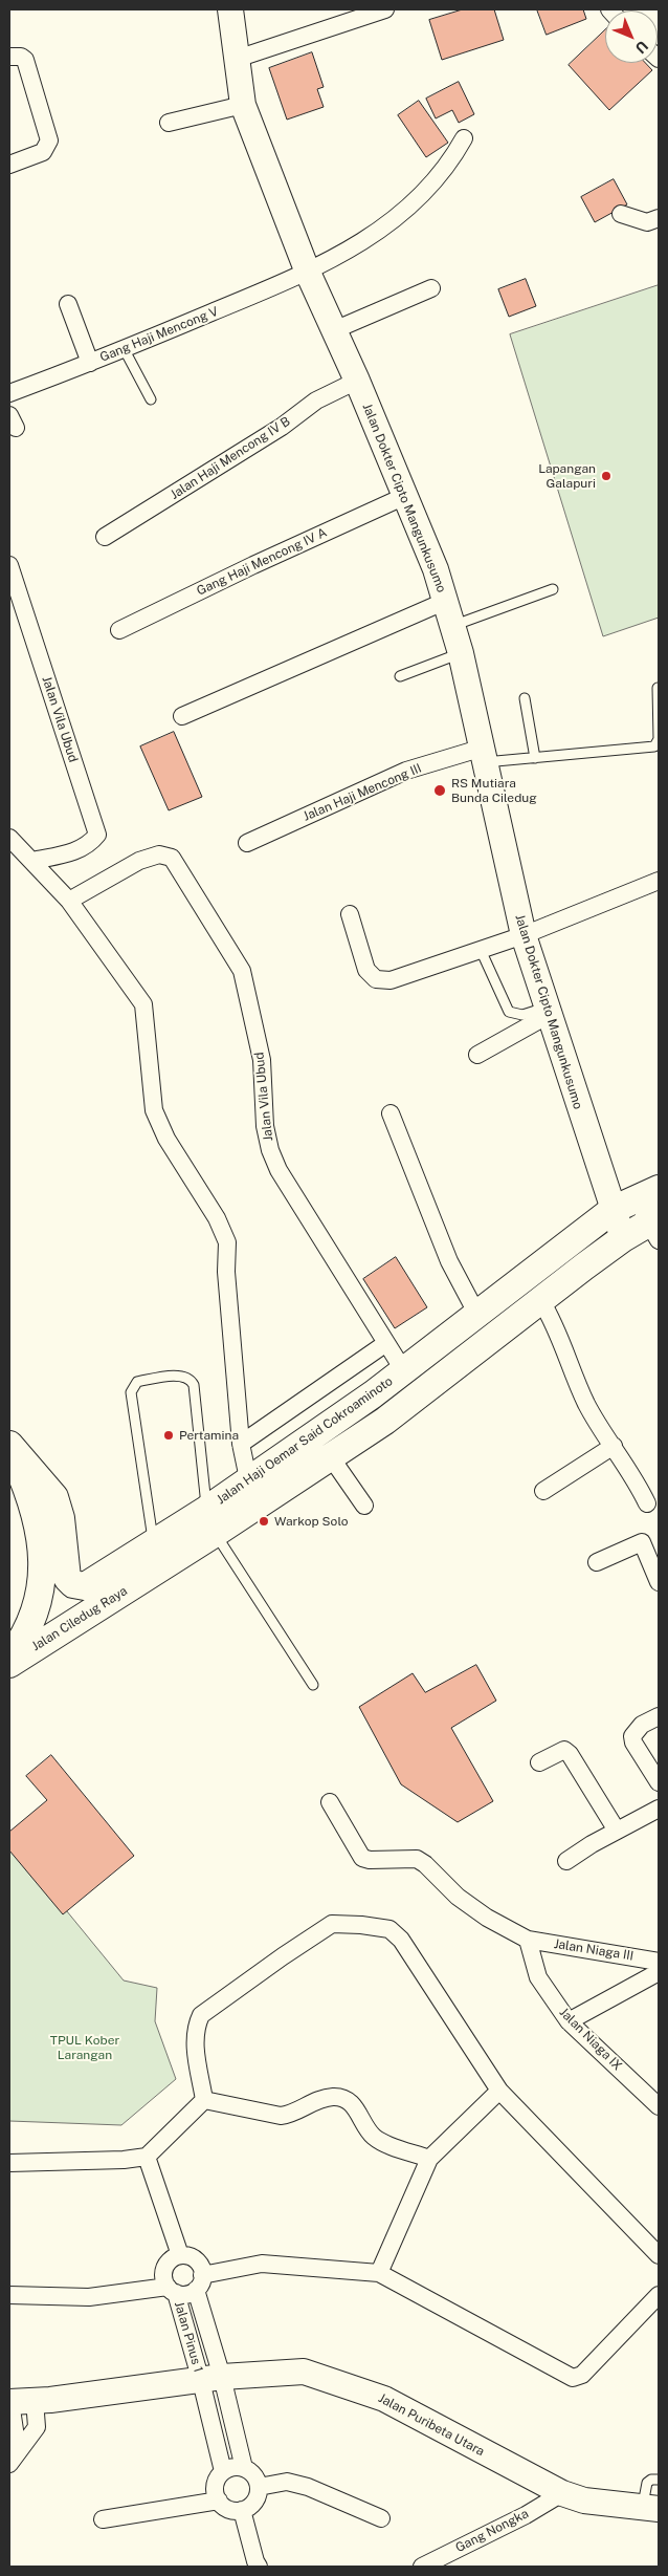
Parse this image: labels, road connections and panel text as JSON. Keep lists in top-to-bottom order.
{
  "streets": {
    "main road": [
      "Jalan Dokter Cipto Mangunkusumo",
      "Jalan Haji Oemar Said Cokroaminoto",
      "Jalan Ciledug Raya",
      "Jalan Puribeta Utara"
    ],
    "street": [
      "Gang Haji Mencong V",
      "Jalan Haji Mencong IV B",
      "Gang Haji Mencong IV A",
      "Jalan Vila Ubud",
      "Jalan Haji Mencong III",
      "Jalan Niaga III",
      "Jalan Niaga IX",
      "Jalan Pinus 1",
      "Gang Nongka"
    ]
  },
  "crossings": [
    ["Gang Haji Mencong V", "Jalan Dokter Cipto Mangunkusumo"],
    ["Jalan Haji Mencong IV B", "Jalan Dokter Cipto Mangunkusumo"],
    ["Jalan Dokter Cipto Mangunkusumo", "Gang Haji Mencong IV A"],
    ["Jalan Dokter Cipto Mangunkusumo", "Jalan Haji Mencong III"],
    ["Jalan Dokter Cipto Mangunkusumo", "Jalan Haji Oemar Said Cokroaminoto"],
    ["Jalan Vila Ubud", "Jalan Haji Oemar Said Cokroaminoto"],
    ["Jalan Haji Oemar Said Cokroaminoto", "Jalan Ciledug Raya"],
    ["Jalan Niaga III", "Jalan Niaga IX"],
    ["Jalan Pinus 1", "Jalan Puribeta Utara"],
    ["Jalan Puribeta Utara", "Gang Nongka"]
  ],
  "parks": ["TPUL Kober Larangan"],
  "places": [
    "Lapangan Galapuri",
    "RS Mutiara Bunda Ciledug",
    "Pertamina",
    "Warkop Solo"
  ],
  "north": "bottom right"
}
